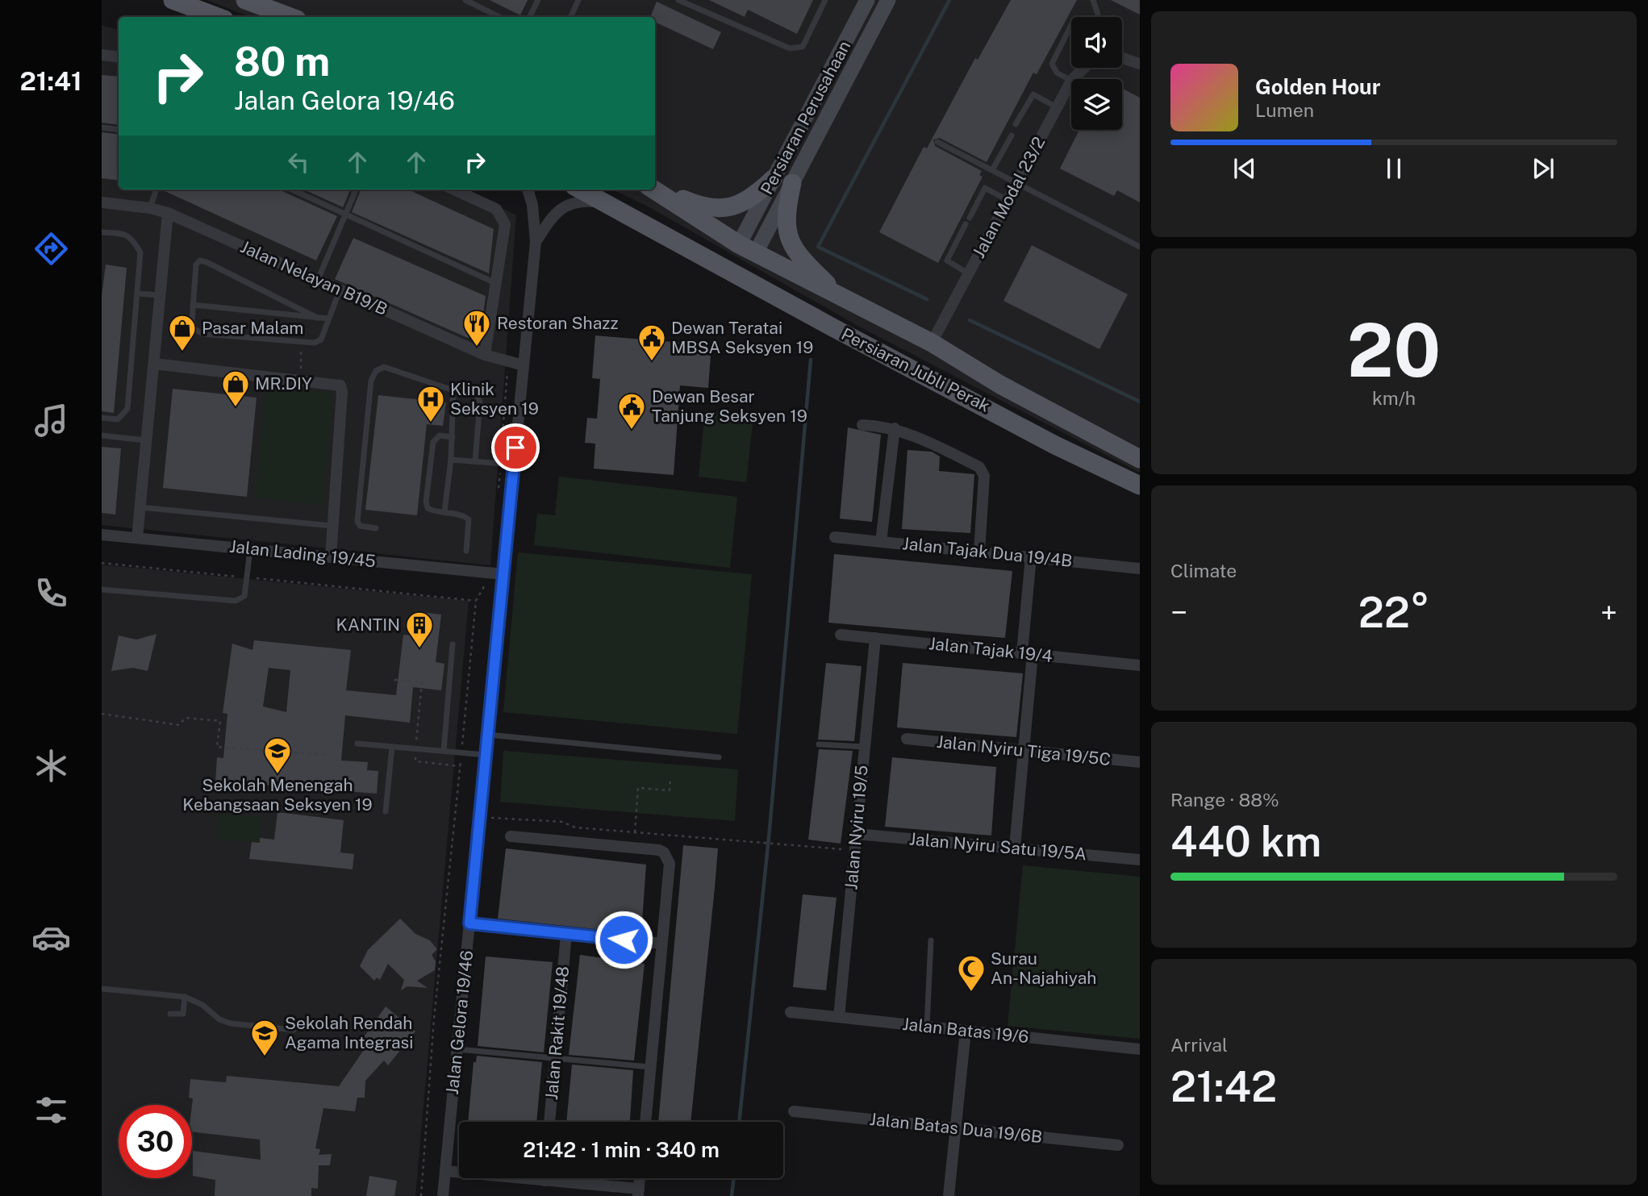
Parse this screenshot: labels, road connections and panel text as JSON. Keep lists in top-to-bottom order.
{
  "streets": {
    "main road": ["Persiaran Perusahaan", "Persiaran Jubli Perak"],
    "street": [
      "Jalan Modal 23/2",
      "Jalan Nelayan B19/B",
      "Jalan Tajak Dua 19/4B",
      "Jalan Lading 19/45",
      "Jalan Tajak 19/4",
      "Jalan Nyiru Tiga 19/5C",
      "Jalan Nyiru 19/5",
      "Jalan Nyiru Satu 19/5A",
      "Jalan Gelora 19/46",
      "Jalan Batas 19/6",
      "Jalan Rakit 19/48",
      "Jalan Batas Dua 19/6B"
    ]
  },
  "crossings": [
    ["Persiaran Perusahaan", "Persiaran Jubli Perak"],
    ["Jalan Modal 23/2", "Persiaran Jubli Perak"],
    ["Jalan Nelayan B19/B", "Jalan Gelora 19/46"],
    ["Jalan Lading 19/45", "Jalan Gelora 19/46"],
    ["Jalan Tajak 19/4", "Jalan Nyiru 19/5"],
    ["Jalan Nyiru 19/5", "Jalan Nyiru Satu 19/5A"],
    ["Jalan Nyiru 19/5", "Jalan Batas 19/6"]
  ],
  "places": {
    "restaurant": ["Restoran Shazz"],
    "shop": ["Pasar Malam", "MR.DIY"],
    "public building": ["Dewan Teratai MBSA Seksyen 19", "Dewan Besar Tanjung Seksyen 19"],
    "hospital": ["Klinik Seksyen 19"],
    "building": ["KANTIN"],
    "school or university": ["Sekolah Menengah Kebangsaan Seksyen 19", "Sekolah Rendah Agama Integrasi"],
    "mosque": ["Surau An-Najahiyah"]
  },
  "page": {
    "tabs": "21:41",
    "turn": ["80 m", "Jalan Gelora 19/46"],
    "song": ["Golden Hour", "Lumen"],
    "tile": [
      ["20", "km/h"],
      "Climate",
      ["Range · 88%", "440 km"],
      ["Arrival", "21:42"]
    ],
    "heat": ["−", "22°", "+"],
    "limit": "30",
    "trip": "21:42 · 1 min · 340 m"
  }
}
